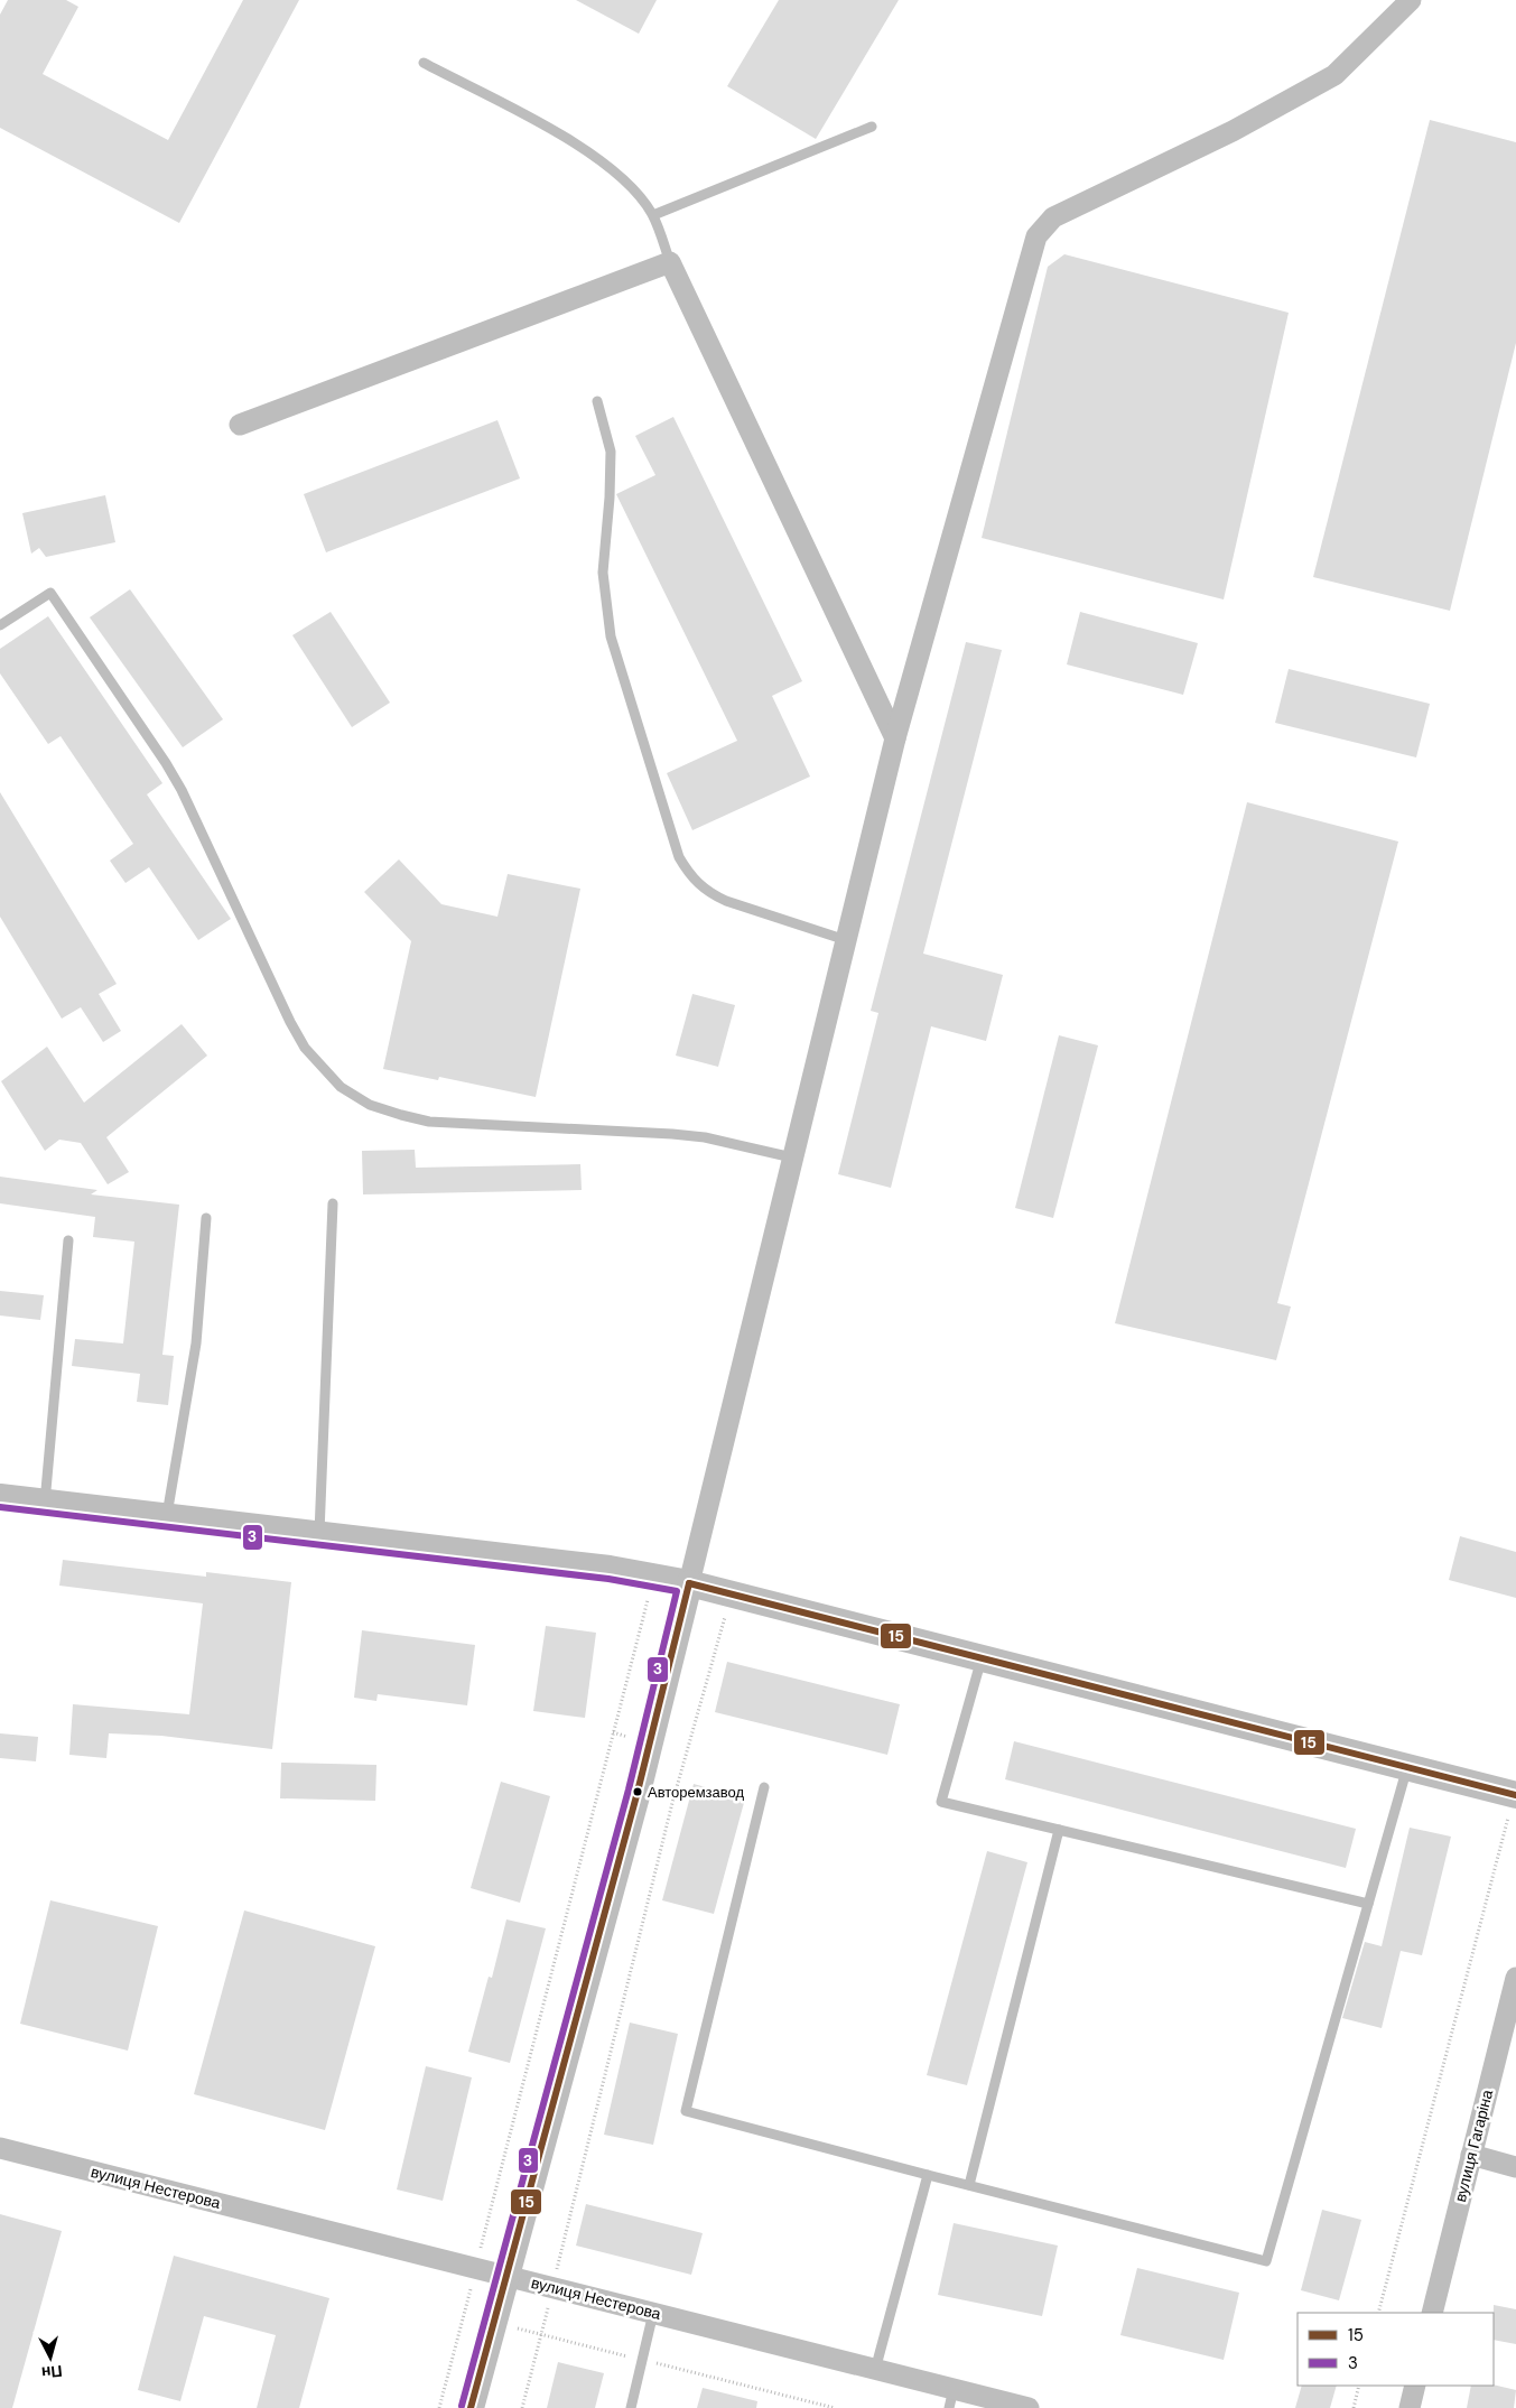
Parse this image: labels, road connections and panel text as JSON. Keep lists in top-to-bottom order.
{
  "streets": {
    "street": ["вулиця Гагаріна", "вулиця Нестерова"]
  },
  "places": ["Авторемзавод"],
  "lines": ["transit line 3", "transit line 15"],
  "legend": ["15", "3"],
  "north": "bottom"
}
